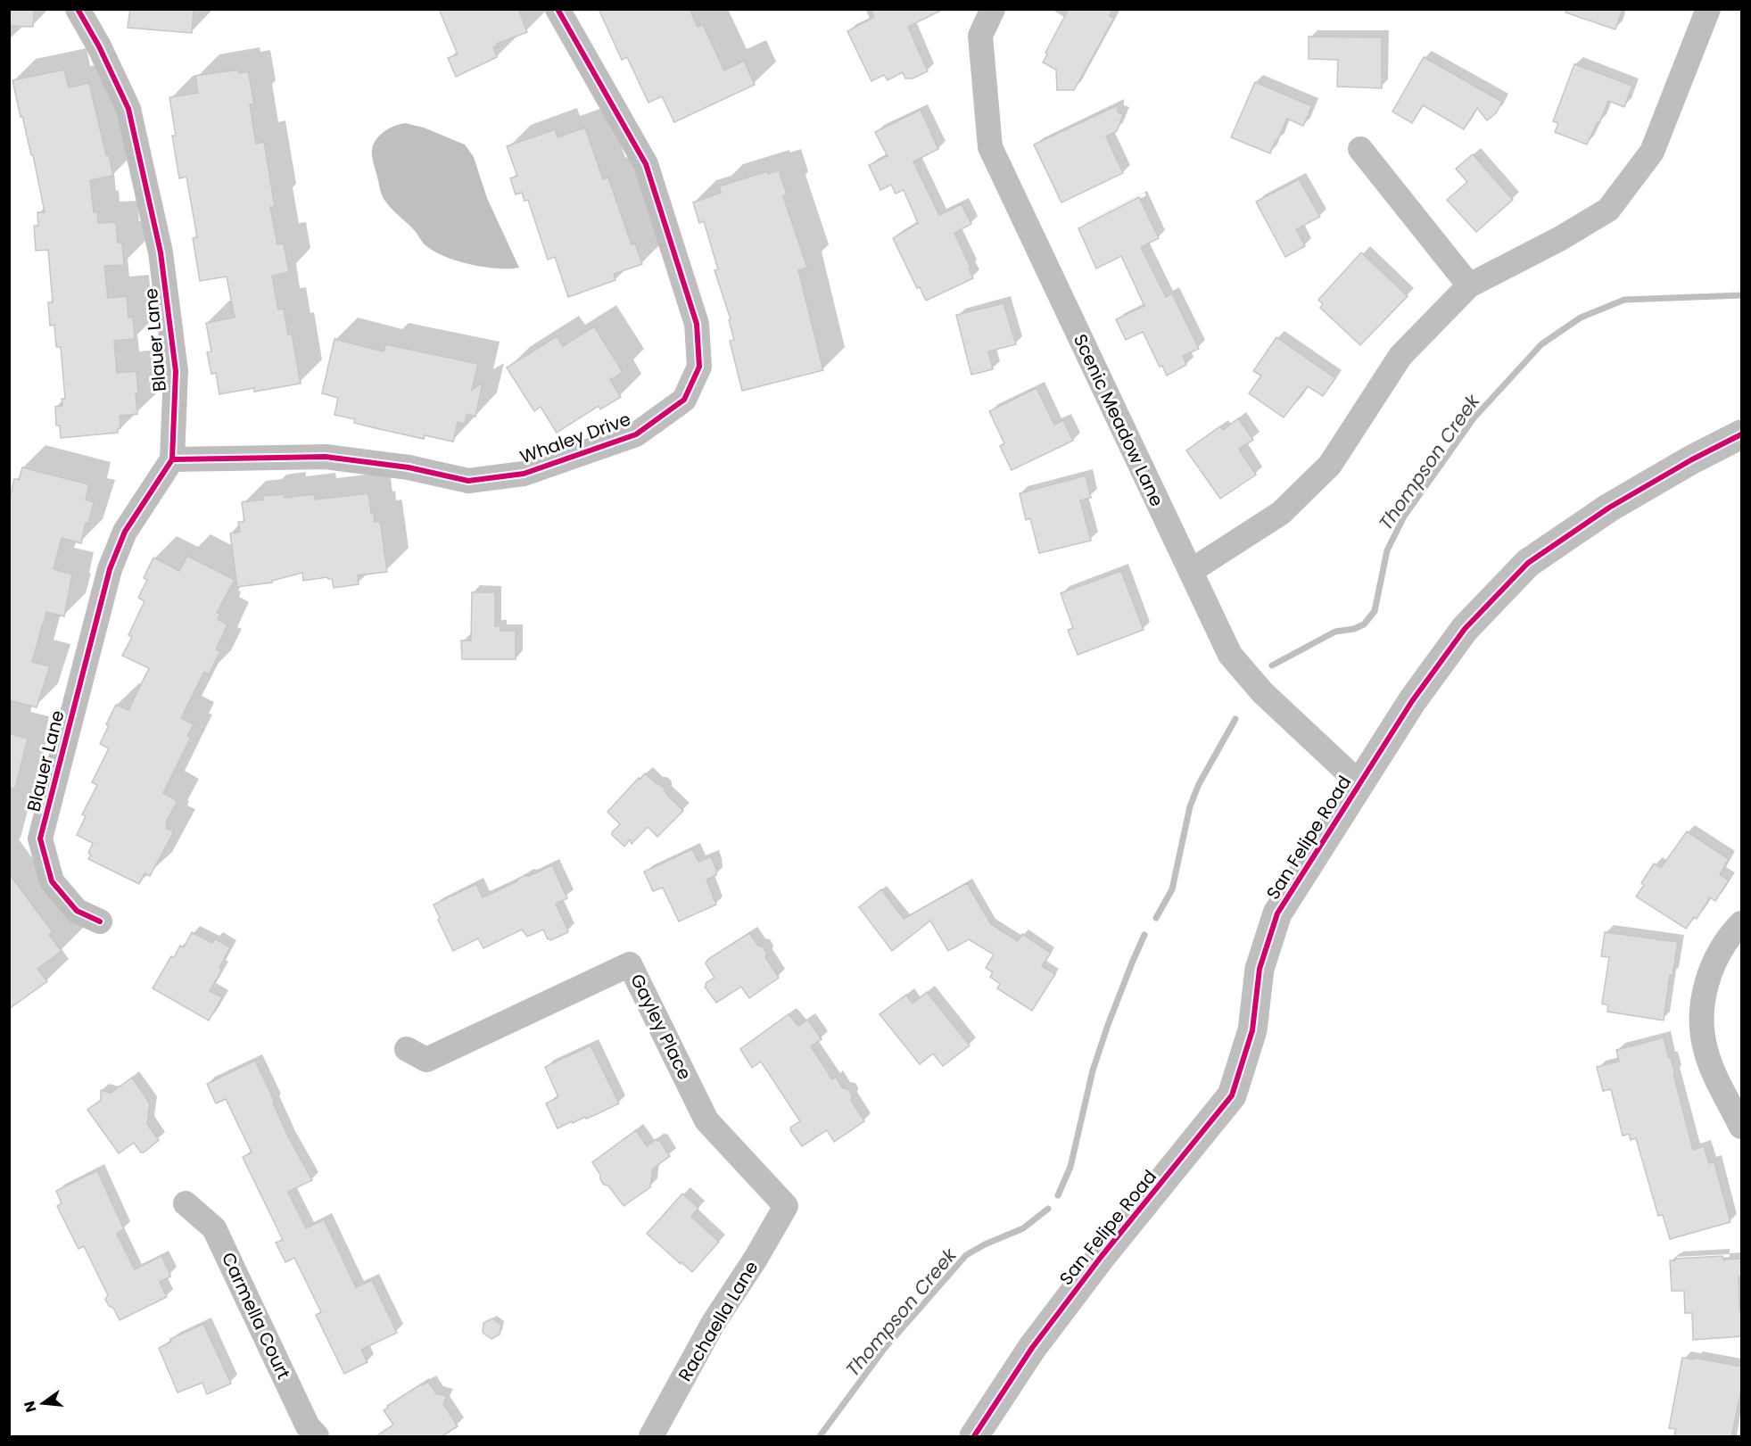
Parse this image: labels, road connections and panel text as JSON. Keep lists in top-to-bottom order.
{
  "streets": {
    "street": [
      "Blauer Lane",
      "Scenic Meadow Lane",
      "Whaley Drive",
      "San Felipe Road",
      "Gayley Place",
      "Carmella Court",
      "Rachaella Lane"
    ]
  },
  "crossings": [
    ["Blauer Lane", "Whaley Drive"],
    ["Scenic Meadow Lane", "San Felipe Road"],
    ["Gayley Place", "Rachaella Lane"]
  ],
  "water": ["Thompson Creek"],
  "north": "left"
}
